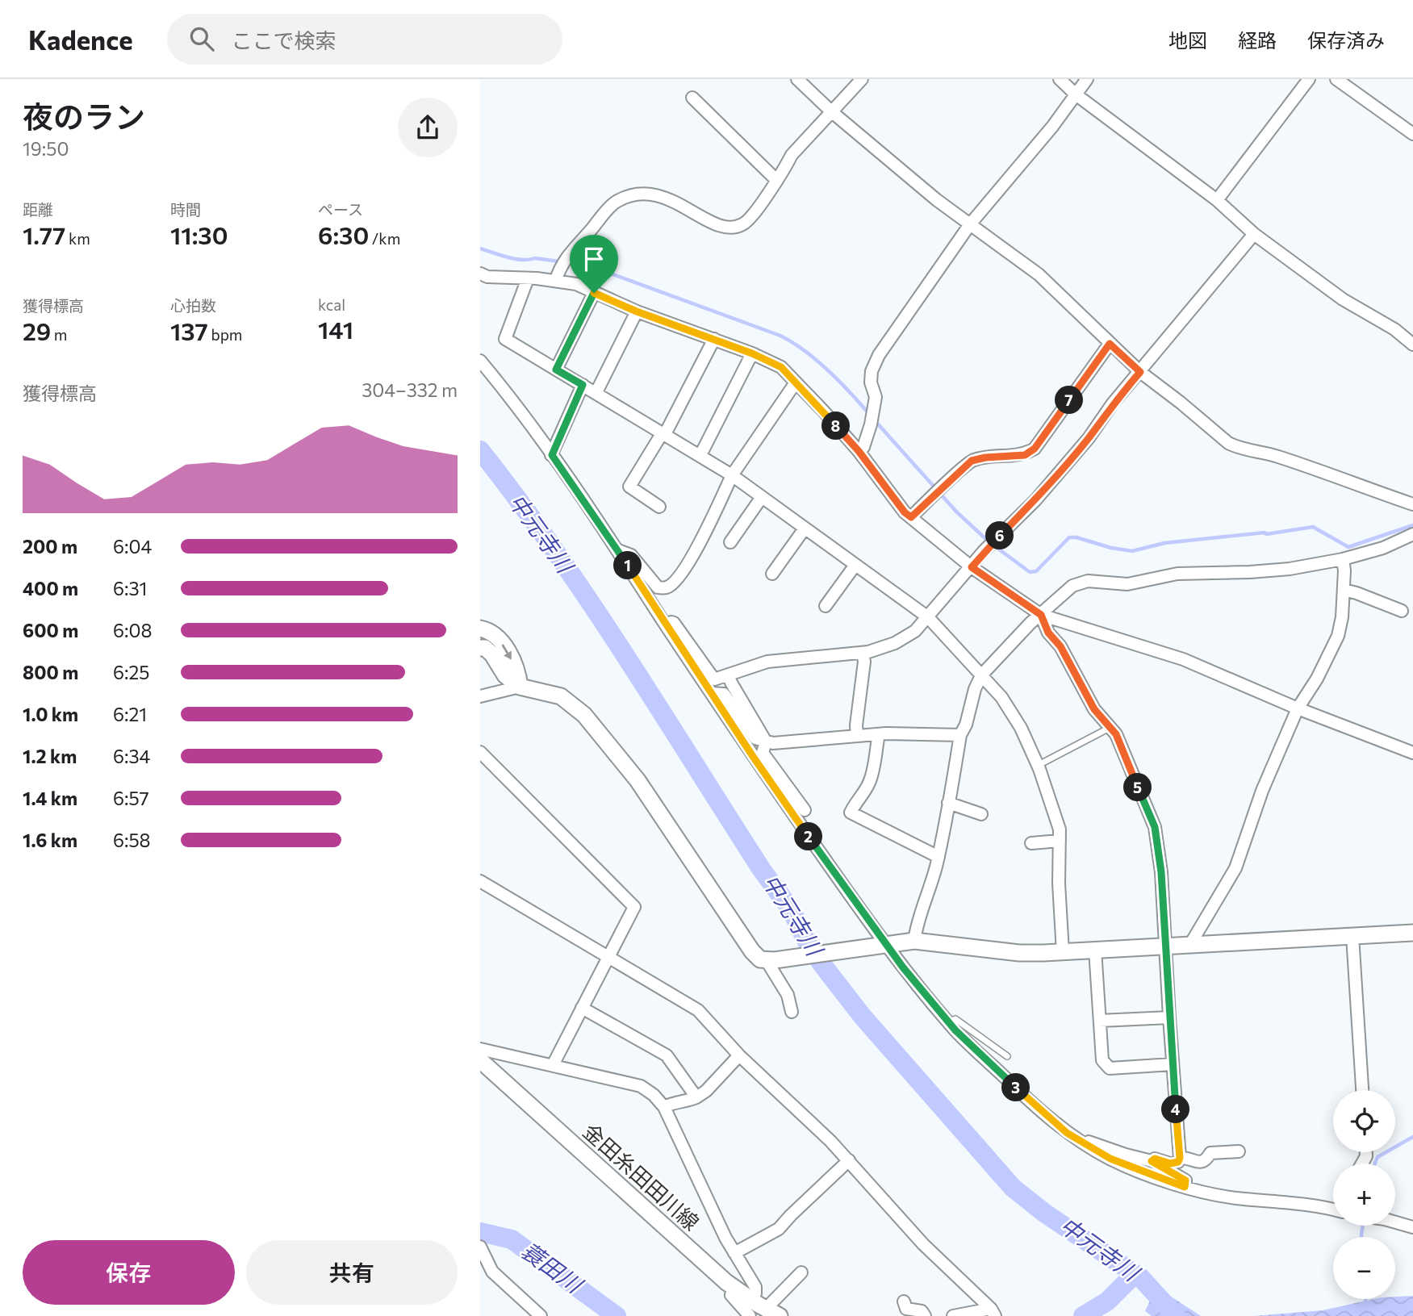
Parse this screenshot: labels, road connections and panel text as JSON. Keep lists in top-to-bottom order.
{
  "streets": {
    "street": ["金田糸田田川線"]
  },
  "water": ["中元寺川", "蓑田川"],
  "page": {
    "header": "Kadence",
    "search": "ここで検索",
    "nav": ["地図", "経路", "保存済み"],
    "heading": ["夜のラン", "19:50"],
    "stats": [
      ["距離", "1.77 km"],
      ["時間", "11:30"],
      ["ペース", "6:30 /km"],
      ["獲得標高", "29 m"],
      ["心拍数", "137 bpm"],
      ["kcal", "141"]
    ],
    "chart": ["獲得標高", "304–332 m"],
    "pins": [
      "7",
      "8",
      "6",
      "1",
      "5",
      "2",
      "3",
      "4"
    ],
    "list": [
      {
        "name": "200 m",
        "note": "6:04"
      },
      {
        "name": "400 m",
        "note": "6:31"
      },
      {
        "name": "600 m",
        "note": "6:08"
      },
      {
        "name": "800 m",
        "note": "6:25"
      },
      {
        "name": "1.0 km",
        "note": "6:21"
      },
      {
        "name": "1.2 km",
        "note": "6:34"
      },
      {
        "name": "1.4 km",
        "note": "6:57"
      },
      {
        "name": "1.6 km",
        "note": "6:58"
      }
    ],
    "map_buttons": ["+", "−"],
    "buttons": ["保存", "共有"]
  }
}
